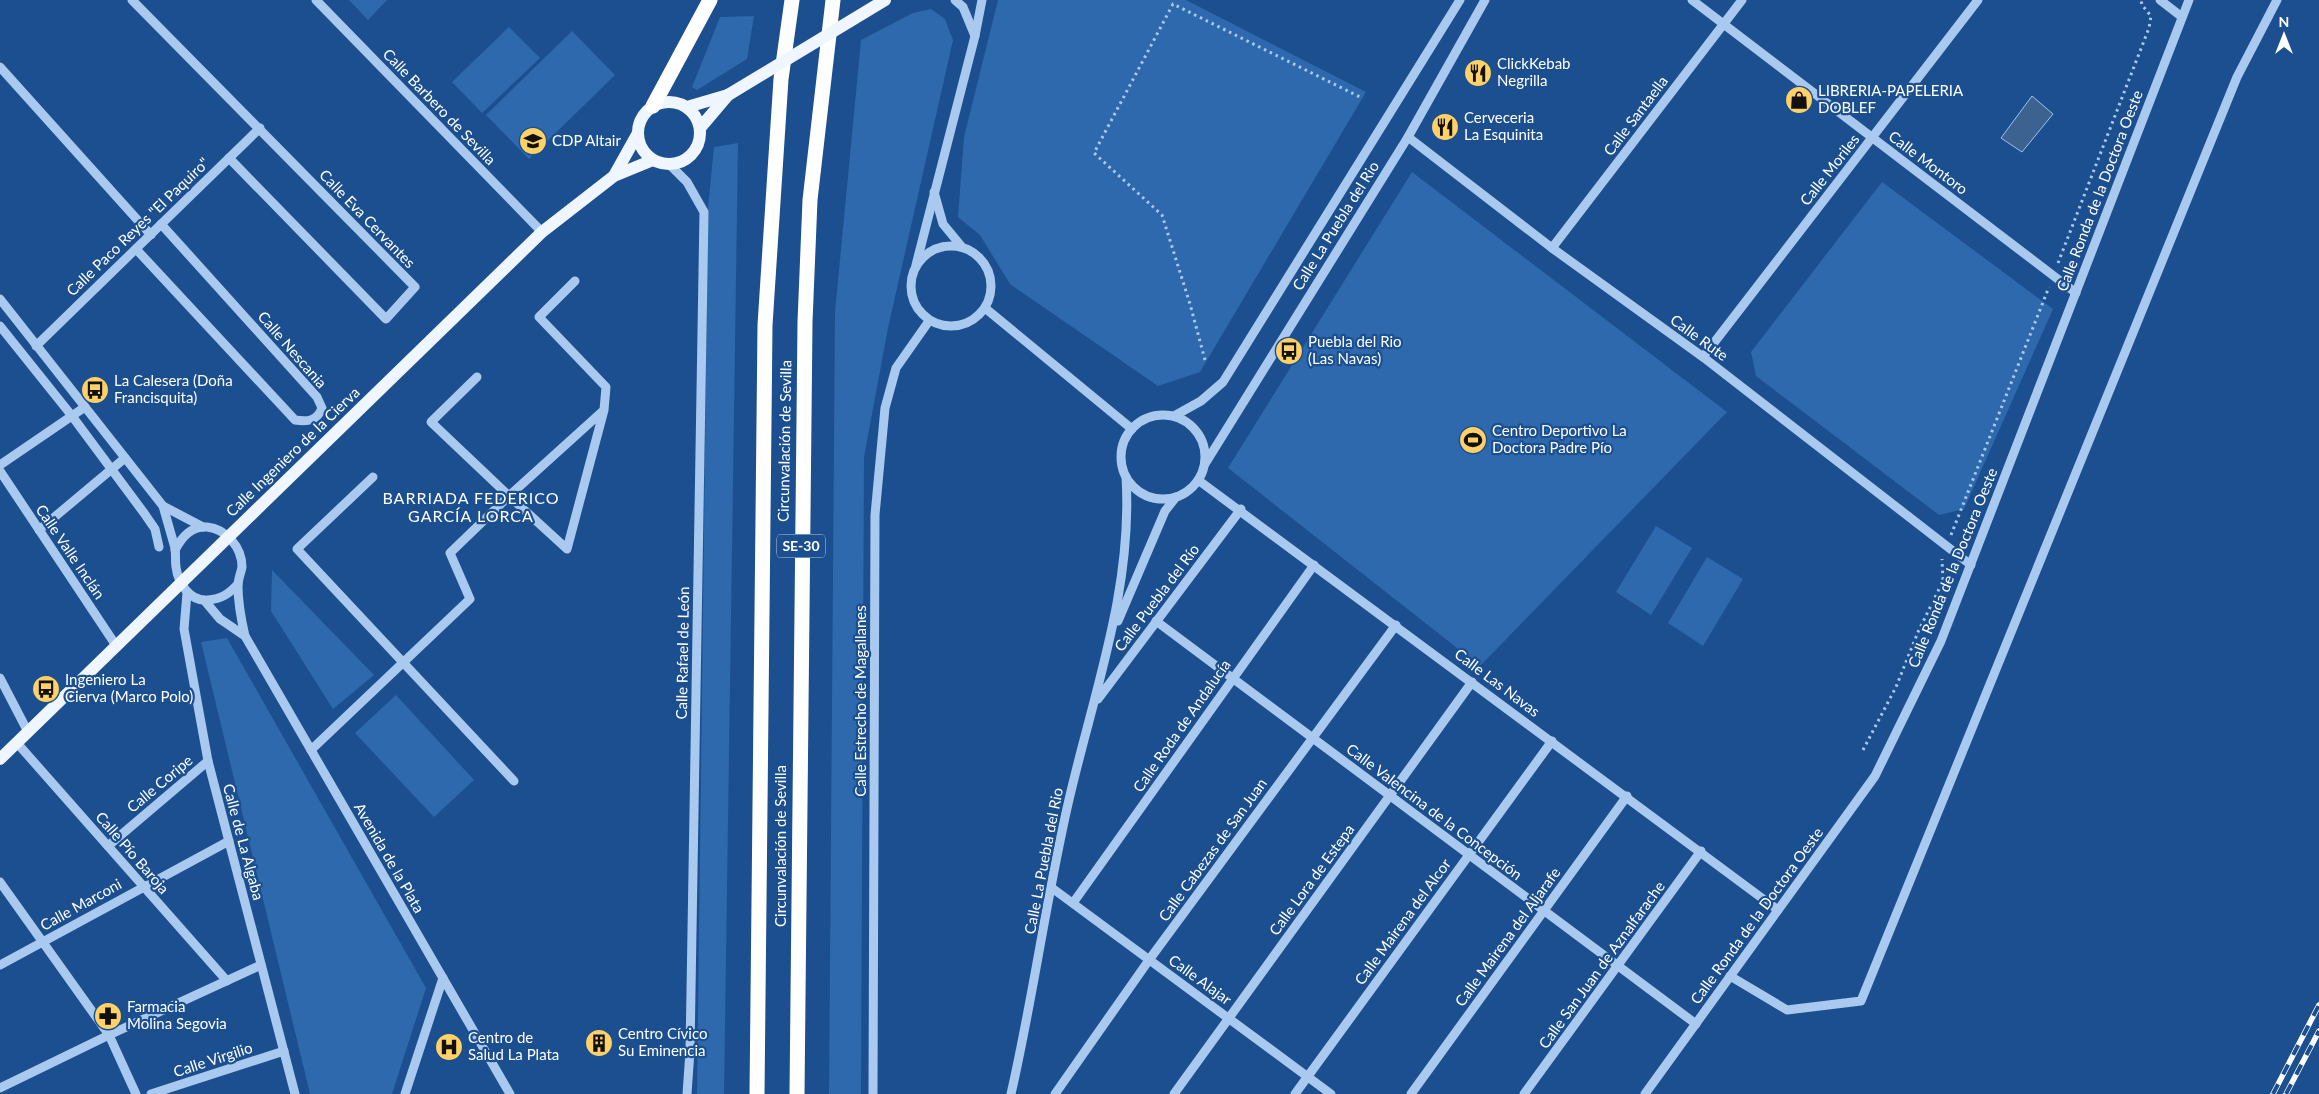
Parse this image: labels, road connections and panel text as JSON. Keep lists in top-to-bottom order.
{
  "streets": {
    "highway": ["Circunvalación de Sevilla", "SE-30"],
    "main road": ["Calle Ingeniero de la Cierva"],
    "street": [
      "Calle Barbero de Sevilla",
      "Calle Santaella",
      "Calle Montoro",
      "Calle Moriles",
      "Calle Ronda de la Doctora Oeste",
      "Calle Eva Cervantes",
      "Calle La Puebla del Rio",
      "Calle Paco Reyes \"El Paquiro\"",
      "Calle Rute",
      "Calle Nescania",
      "Calle Valle Inclán",
      "Calle Puebla del Río",
      "Calle Rafael de León",
      "Calle Las Navas",
      "Calle Estrecho de Magallanes",
      "Calle Roda de Andalucía",
      "Calle Coripe",
      "Calle Valencina de la Concepción",
      "Calle de La Algaba",
      "Calle Cabezas de San Juan",
      "Calle Pío Baroja",
      "Avenida de la Plata",
      "Calle Lora de Estepa",
      "Calle Marconi",
      "Calle Mairena del Alcor",
      "Calle Mairena del Aljarafe",
      "Calle San Juan de Aznalfarache",
      "Calle Alajar",
      "Calle Virgilio"
    ]
  },
  "crossings": [
    ["Calle Barbero de Sevilla", "Calle Ingeniero de la Cierva"],
    ["Calle Santaella", "Calle Montoro"],
    ["Calle Santaella", "Calle Rute"],
    ["Calle Montoro", "Calle Moriles"],
    ["Calle Montoro", "Calle Ronda de la Doctora Oeste"],
    ["Calle Moriles", "Calle Rute"],
    ["Calle Ronda de la Doctora Oeste", "Calle Rute"],
    ["Calle Ronda de la Doctora Oeste", "Calle Las Navas"],
    ["Calle Ronda de la Doctora Oeste", "Calle Valencina de la Concepción"],
    ["Calle Eva Cervantes", "Calle Paco Reyes \"El Paquiro\""],
    ["Calle La Puebla del Rio", "Calle Rute"],
    ["Calle La Puebla del Rio", "Calle Puebla del Río"],
    ["Calle La Puebla del Rio", "Calle Las Navas"],
    ["Calle La Puebla del Rio", "Calle Alajar"],
    ["Calle Paco Reyes \"El Paquiro\"", "Calle Nescania"],
    ["Calle Ingeniero de la Cierva", "Calle Valle Inclán"],
    ["Calle Ingeniero de la Cierva", "Calle Rafael de León"],
    ["Calle Ingeniero de la Cierva", "Calle de La Algaba"],
    ["Calle Ingeniero de la Cierva", "Calle Pío Baroja"],
    ["Calle Puebla del Río", "Calle Las Navas"],
    ["Calle Puebla del Río", "Calle Valencina de la Concepción"],
    ["Calle Las Navas", "Calle Roda de Andalucía"],
    ["Calle Las Navas", "Calle Cabezas de San Juan"],
    ["Calle Las Navas", "Calle Lora de Estepa"],
    ["Calle Las Navas", "Calle Mairena del Alcor"],
    ["Calle Las Navas", "Calle Mairena del Aljarafe"],
    ["Calle Las Navas", "Calle San Juan de Aznalfarache"],
    ["Calle Roda de Andalucía", "Calle Valencina de la Concepción"],
    ["Calle Roda de Andalucía", "Calle Alajar"],
    ["Calle Coripe", "Calle de La Algaba"],
    ["Calle Coripe", "Calle Pío Baroja"],
    ["Calle Valencina de la Concepción", "Calle Cabezas de San Juan"],
    ["Calle Valencina de la Concepción", "Calle Lora de Estepa"],
    ["Calle Valencina de la Concepción", "Calle Mairena del Alcor"],
    ["Calle Valencina de la Concepción", "Calle Mairena del Aljarafe"],
    ["Calle Valencina de la Concepción", "Calle San Juan de Aznalfarache"],
    ["Calle de La Algaba", "Calle Marconi"],
    ["Calle de La Algaba", "Calle Virgilio"],
    ["Calle Cabezas de San Juan", "Calle Alajar"],
    ["Calle Pío Baroja", "Calle Marconi"],
    ["Calle Lora de Estepa", "Calle Alajar"],
    ["Calle Mairena del Alcor", "Calle Alajar"]
  ],
  "districts": ["BARRIADA FEDERICO GARCÍA LORCA"],
  "places": {
    "restaurant": ["ClickKebab Negrilla", "Cerveceria La Esquinita"],
    "shop": ["LIBRERIA-PAPELERIA DOBLEF"],
    "school or university": ["CDP Altair"],
    "bus stop": ["Puebla del Rio (Las Navas)", "La Calesera (Doña Francisquita)", "Ingeniero La Cierva (Marco Polo)"],
    "sports": ["Centro Deportivo La Doctora Padre Pío"],
    "pharmacy": ["Farmacia Molina Segovia"],
    "building": ["Centro Cívico Su Eminencia"],
    "hospital": ["Centro de Salud La Plata"]
  },
  "north": "top"
}
